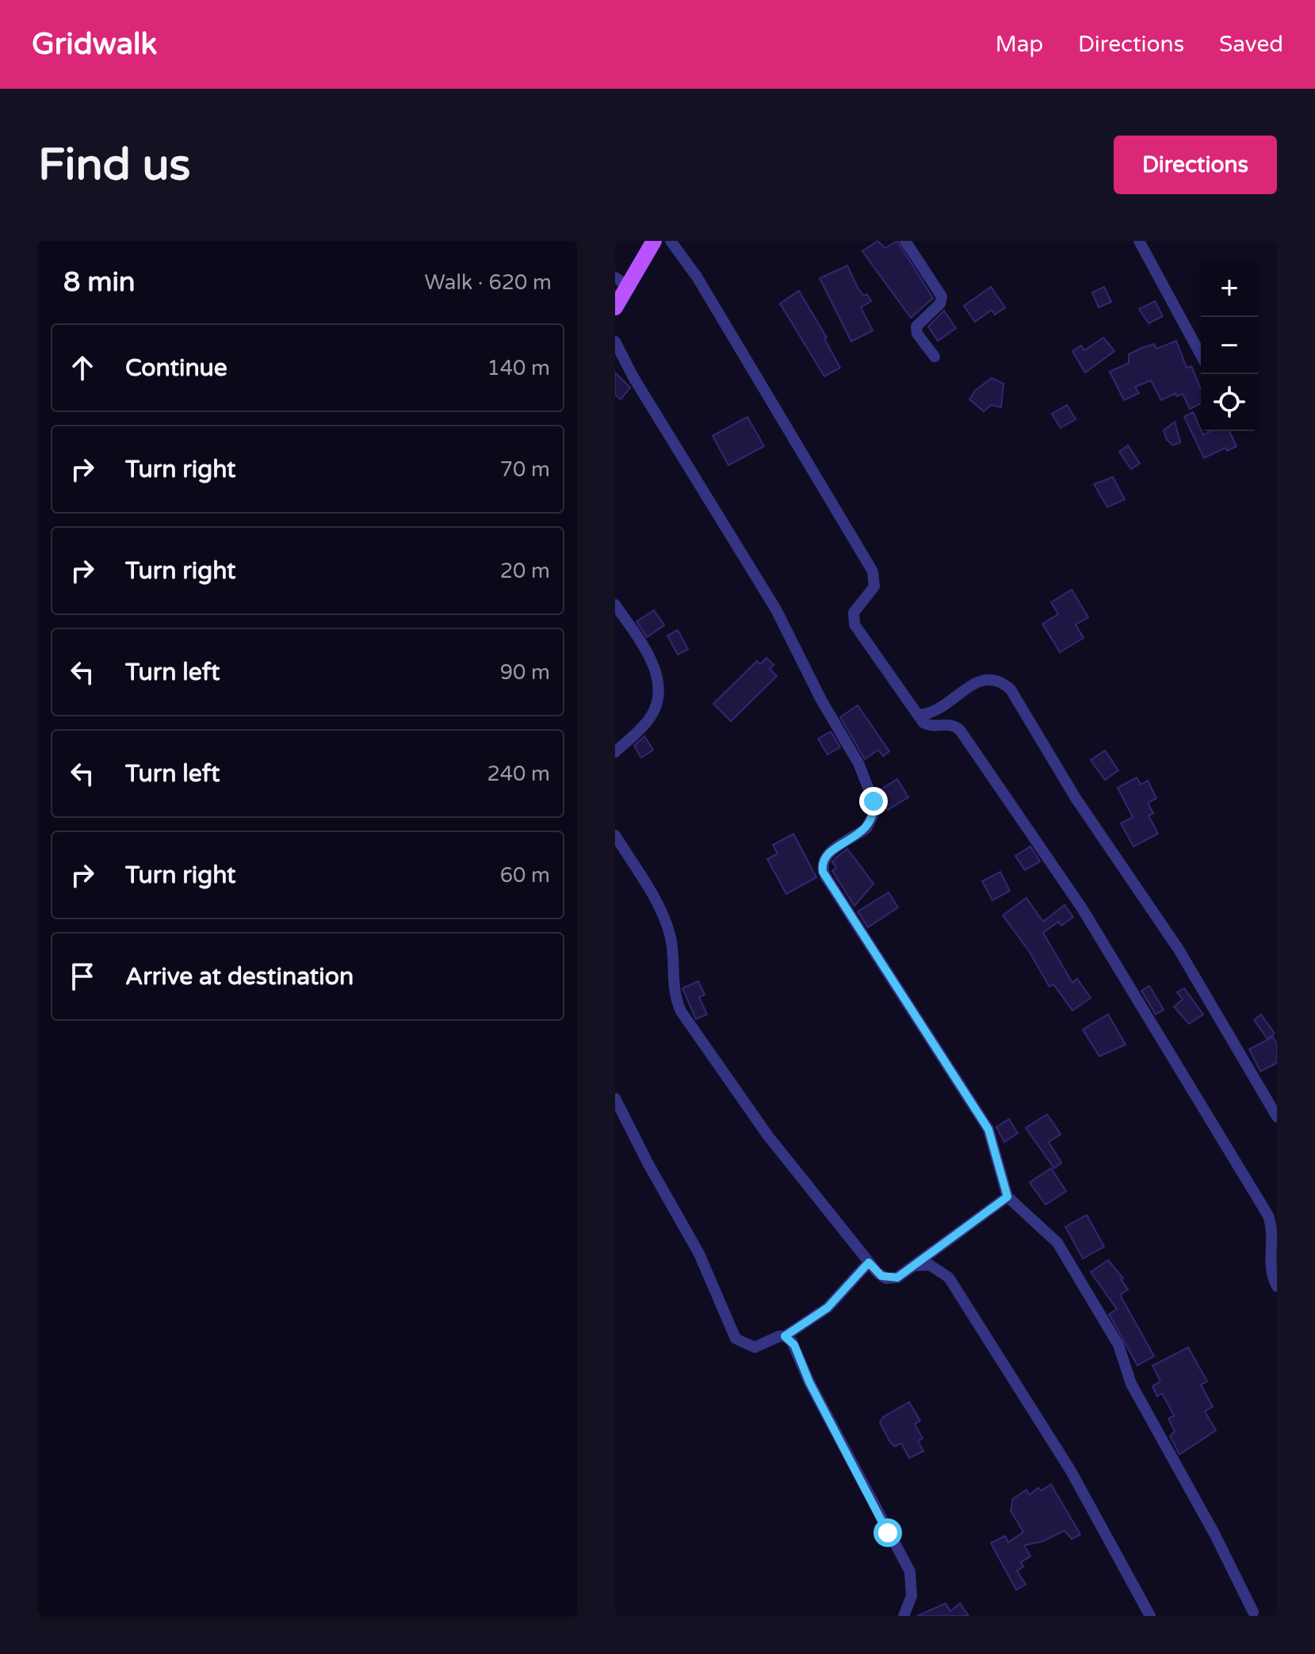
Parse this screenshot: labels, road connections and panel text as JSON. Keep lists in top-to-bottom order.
{
  "page": {
    "header": "Gridwalk",
    "nav": ["Map", "Directions", "Saved"],
    "buttons": "Directions",
    "title": "Find us",
    "heading": ["8 min", "Walk · 620 m"],
    "map_buttons": ["+", "−"],
    "list": [
      ["Continue", "140 m"],
      ["Turn right", "70 m"],
      ["Turn right", "20 m"],
      ["Turn left", "90 m"],
      ["Turn left", "240 m"],
      ["Turn right", "60 m"],
      "Arrive at destination"
    ]
  }
}
